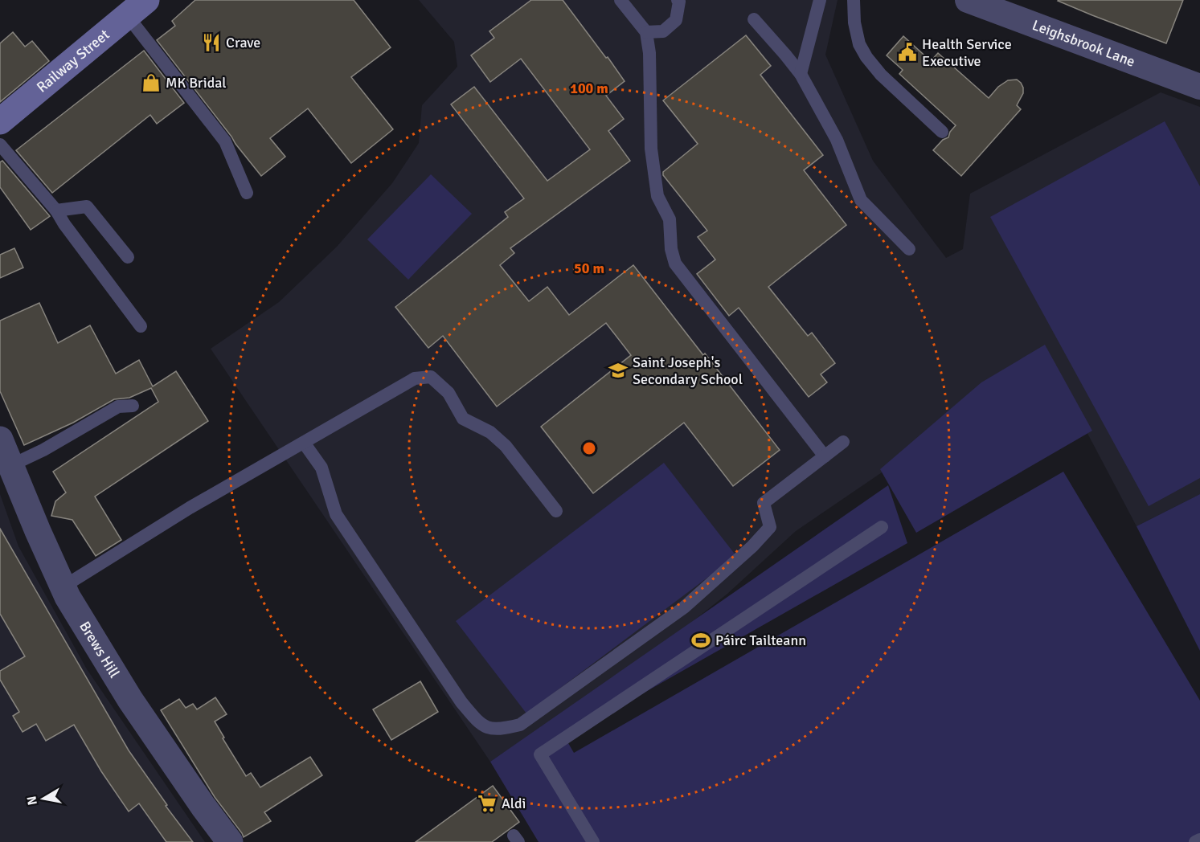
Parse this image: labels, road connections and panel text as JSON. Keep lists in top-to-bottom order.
{
  "streets": {
    "main road": ["Railway Street"],
    "street": ["Leighsbrook Lane", "Brews Hill"]
  },
  "places": {
    "restaurant": ["Crave"],
    "public building": ["Health Service Executive"],
    "shop": ["MK Bridal"],
    "school or university": ["Saint Joseph's Secondary School"],
    "sports": ["Páirc Tailteann"],
    "supermarket": ["Aldi"]
  },
  "north": "left",
  "rings": ["100 m", "50 m"]
}
